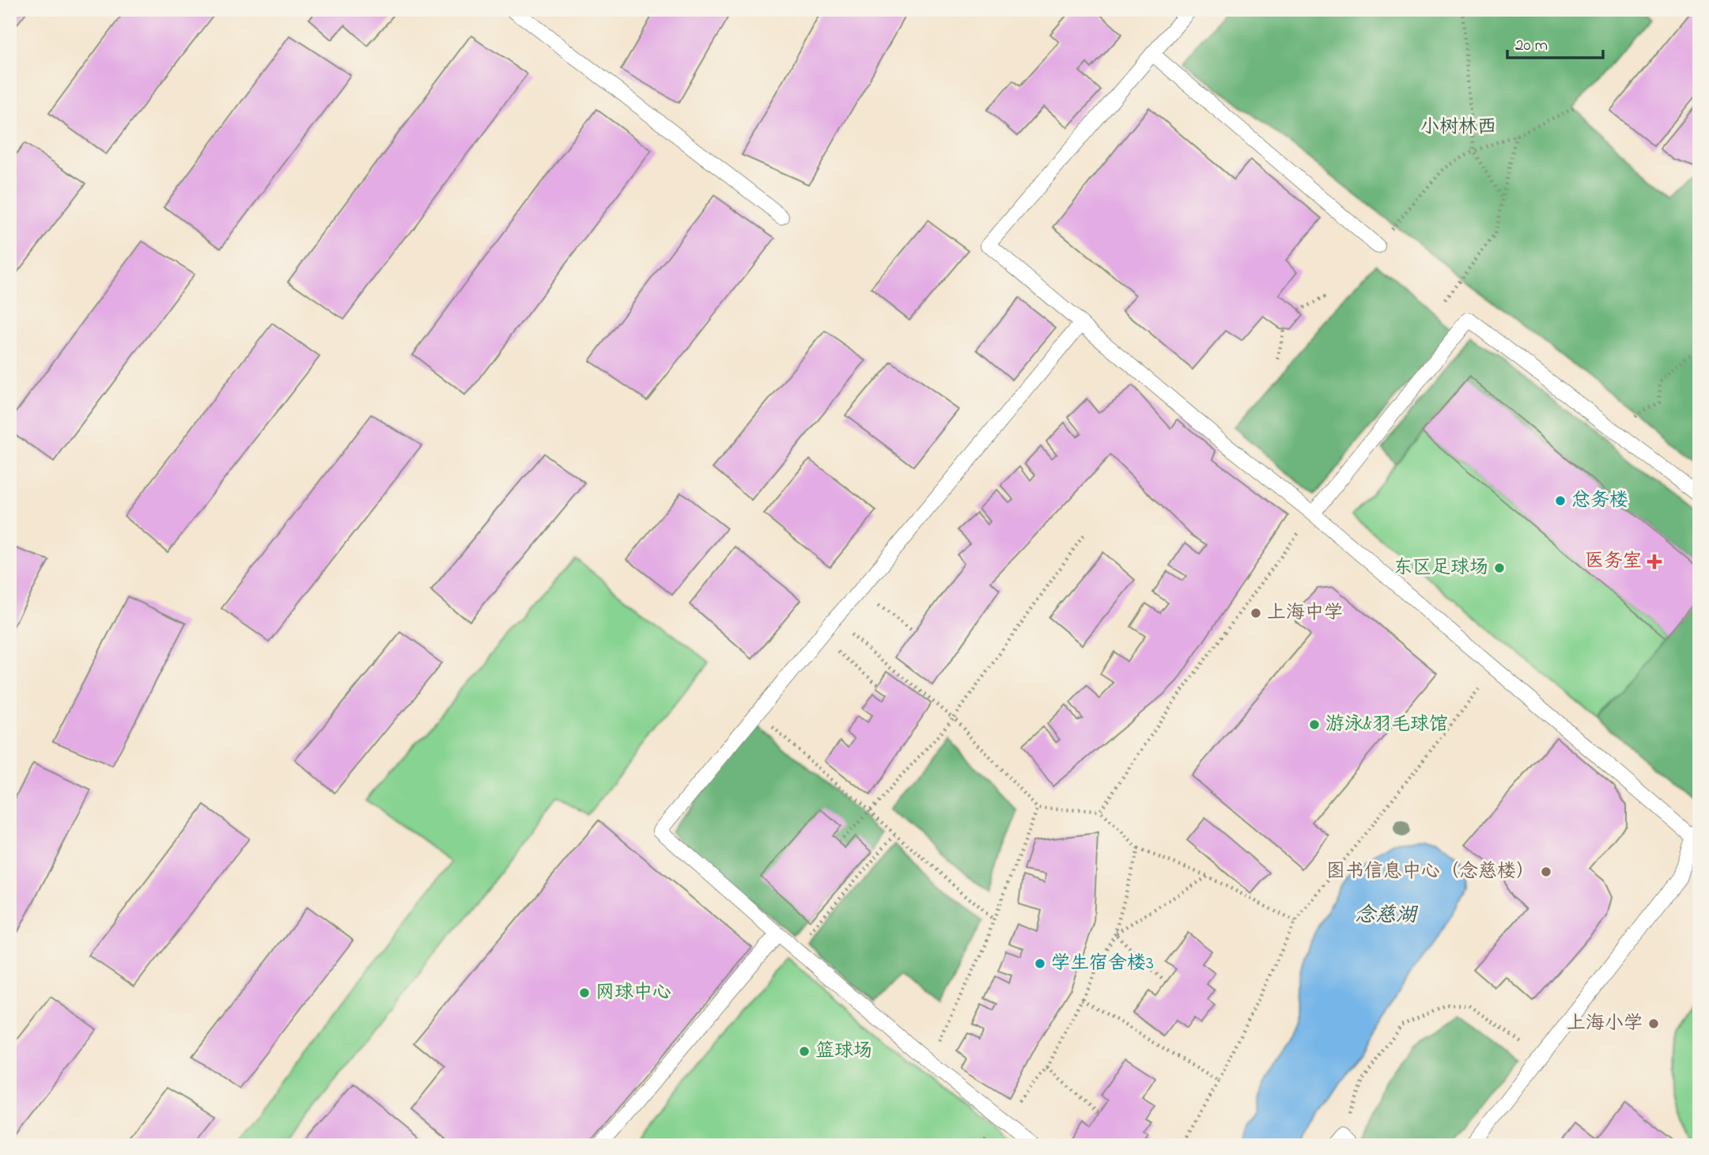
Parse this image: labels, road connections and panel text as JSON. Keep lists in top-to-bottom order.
{
  "water": ["念慈湖"],
  "parks": ["小树林西"],
  "places": {
    "other": [
      "总务楼",
      "东区足球场",
      "上海中学",
      "游泳&羽毛球馆",
      "图书信息中心（念慈楼）",
      "学生宿舍楼3",
      "网球中心",
      "上海小学",
      "篮球场"
    ],
    "health": ["医务室"]
  },
  "scale_bar": "20 m"
}
